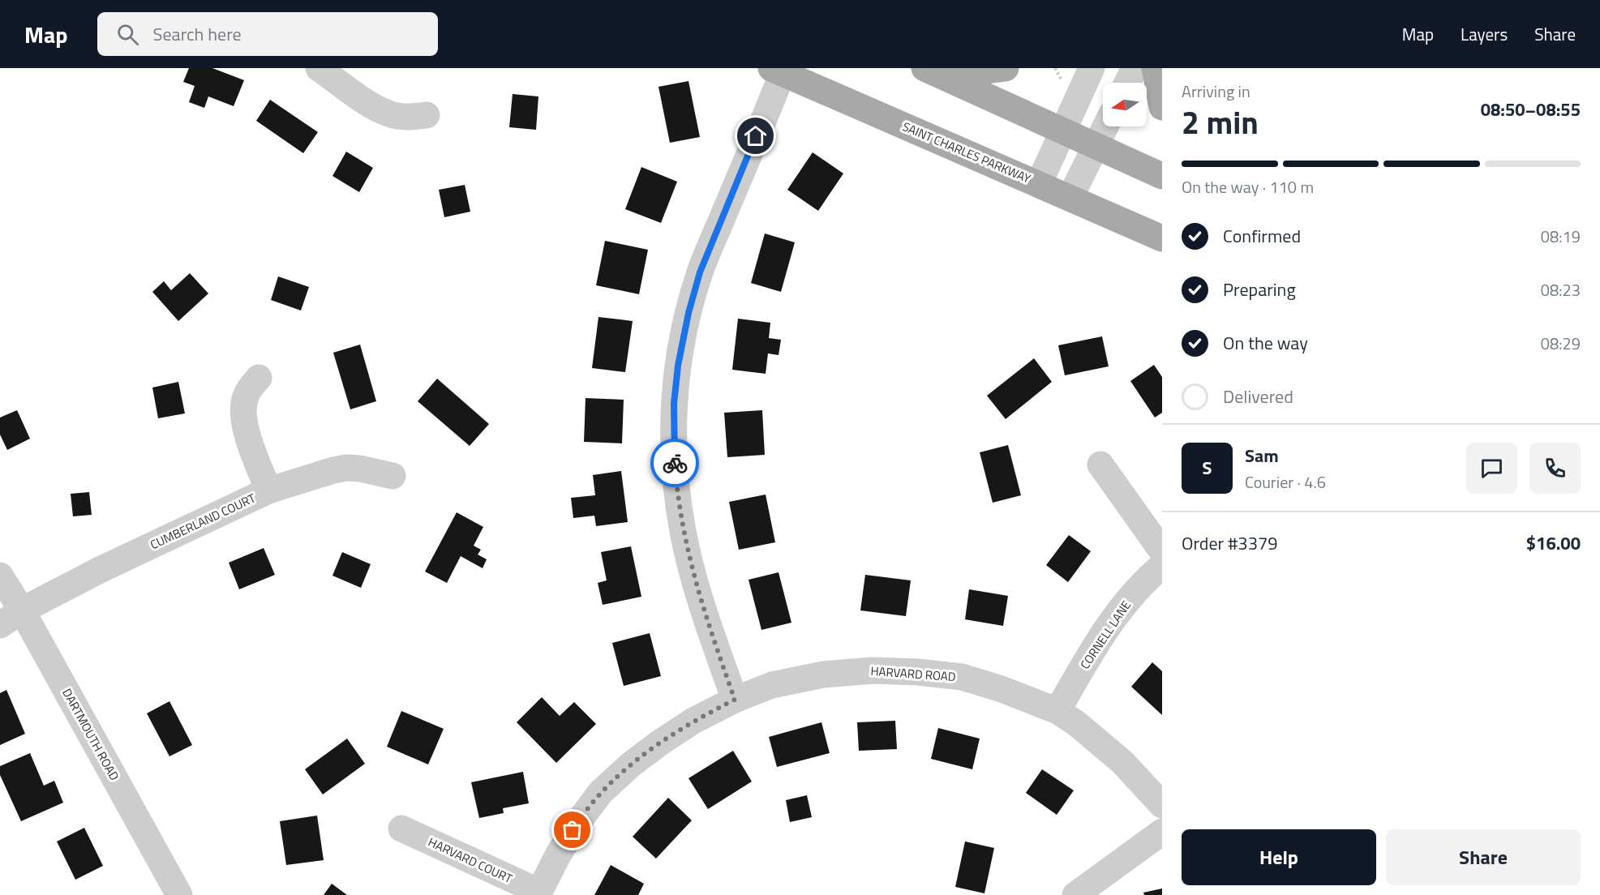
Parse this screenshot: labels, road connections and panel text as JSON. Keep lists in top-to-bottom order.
{
  "streets": {
    "main road": ["SAINT CHARLES PARKWAY"],
    "street": [
      "CUMBERLAND COURT",
      "CORNELL LANE",
      "HARVARD ROAD",
      "DARTMOUTH ROAD",
      "HARVARD COURT"
    ]
  },
  "crossings": [
    ["CUMBERLAND COURT", "DARTMOUTH ROAD"],
    ["CORNELL LANE", "HARVARD ROAD"],
    ["HARVARD ROAD", "HARVARD COURT"]
  ],
  "north": "left",
  "page": {
    "header": "Map",
    "search": "Search here",
    "nav": ["Map", "Layers", "Share"],
    "heading": ["2 min", "Arriving in", "08:50–08:55"],
    "panel": [
      "Sam",
      "Courier · 4.6",
      "Order #3379",
      "$16.00"
    ],
    "bar": "On the way · 110 m",
    "list": [
      ["Confirmed", "08:19"],
      ["Preparing", "08:23"],
      ["On the way", "08:29"],
      "Delivered"
    ],
    "round": "S",
    "buttons": ["Help", "Share"]
  }
}
